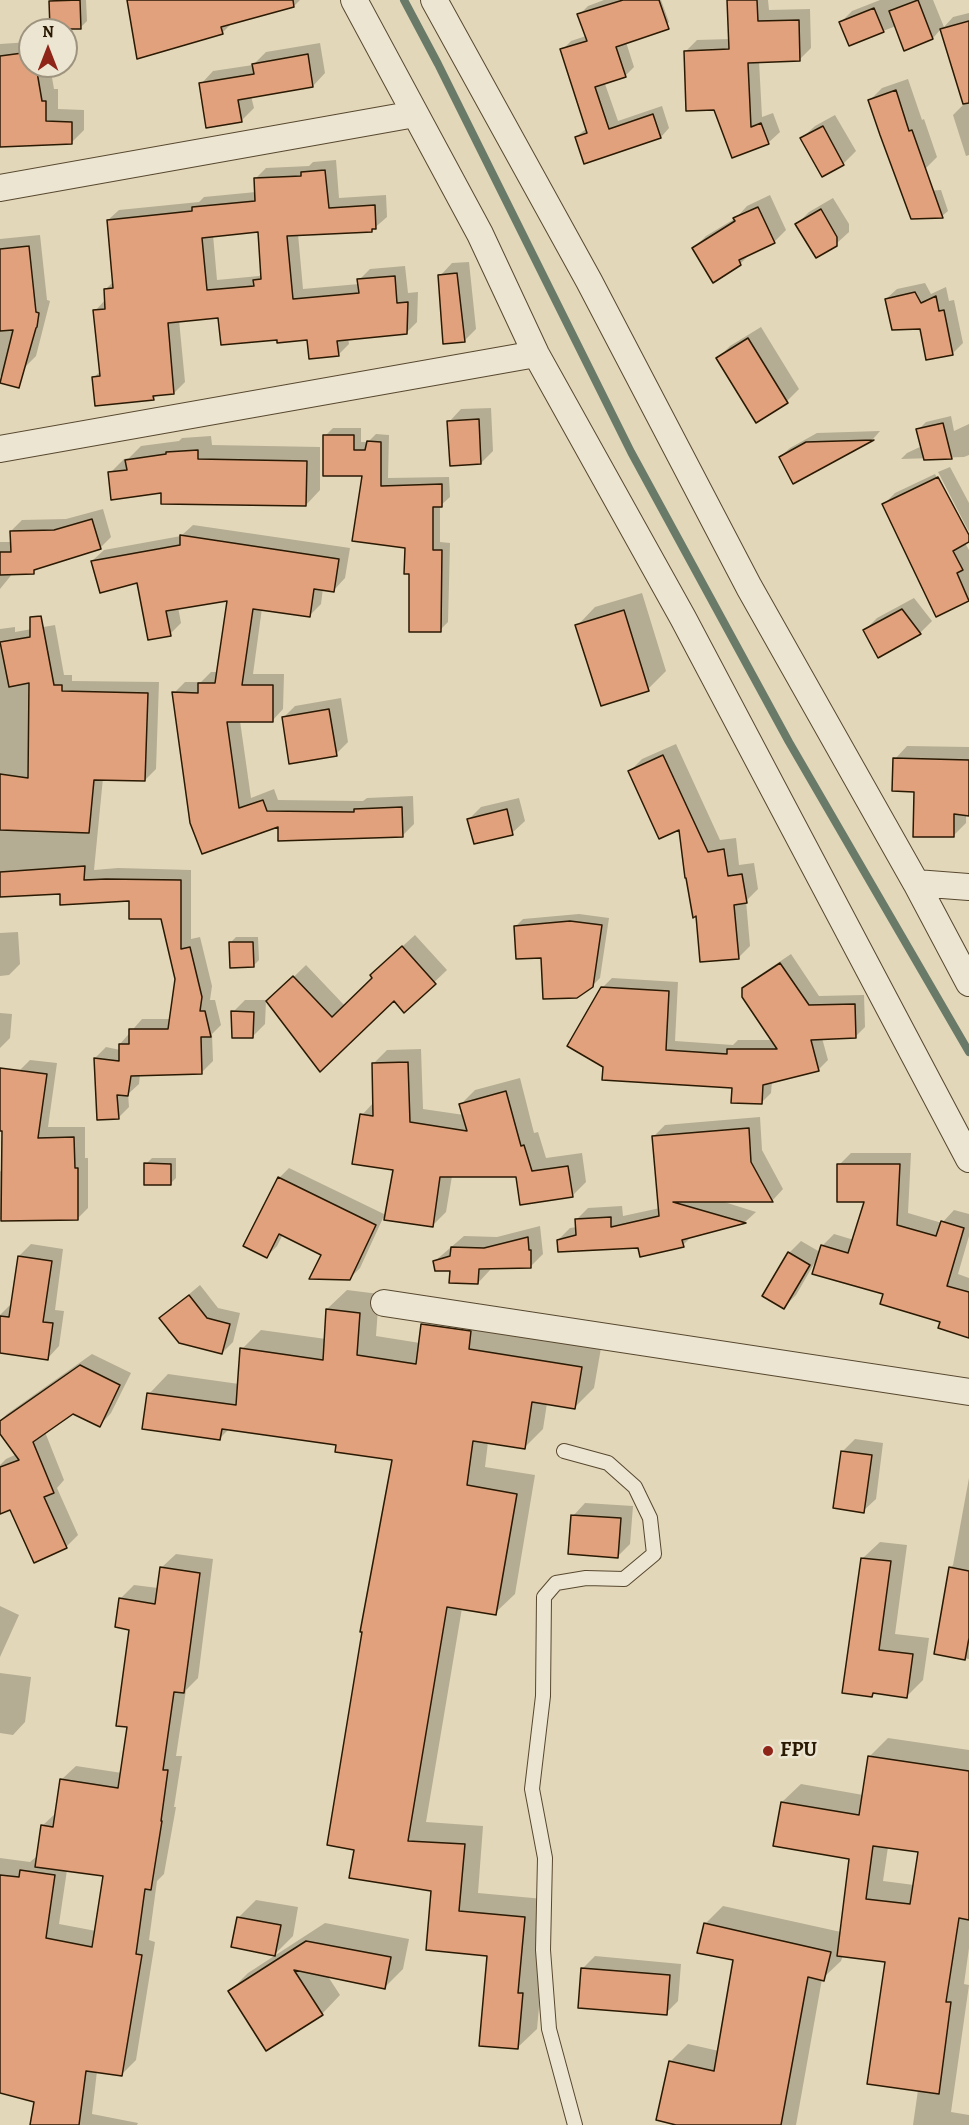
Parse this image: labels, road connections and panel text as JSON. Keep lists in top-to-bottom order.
{
  "places": ["FPU"],
  "north": "top"
}
